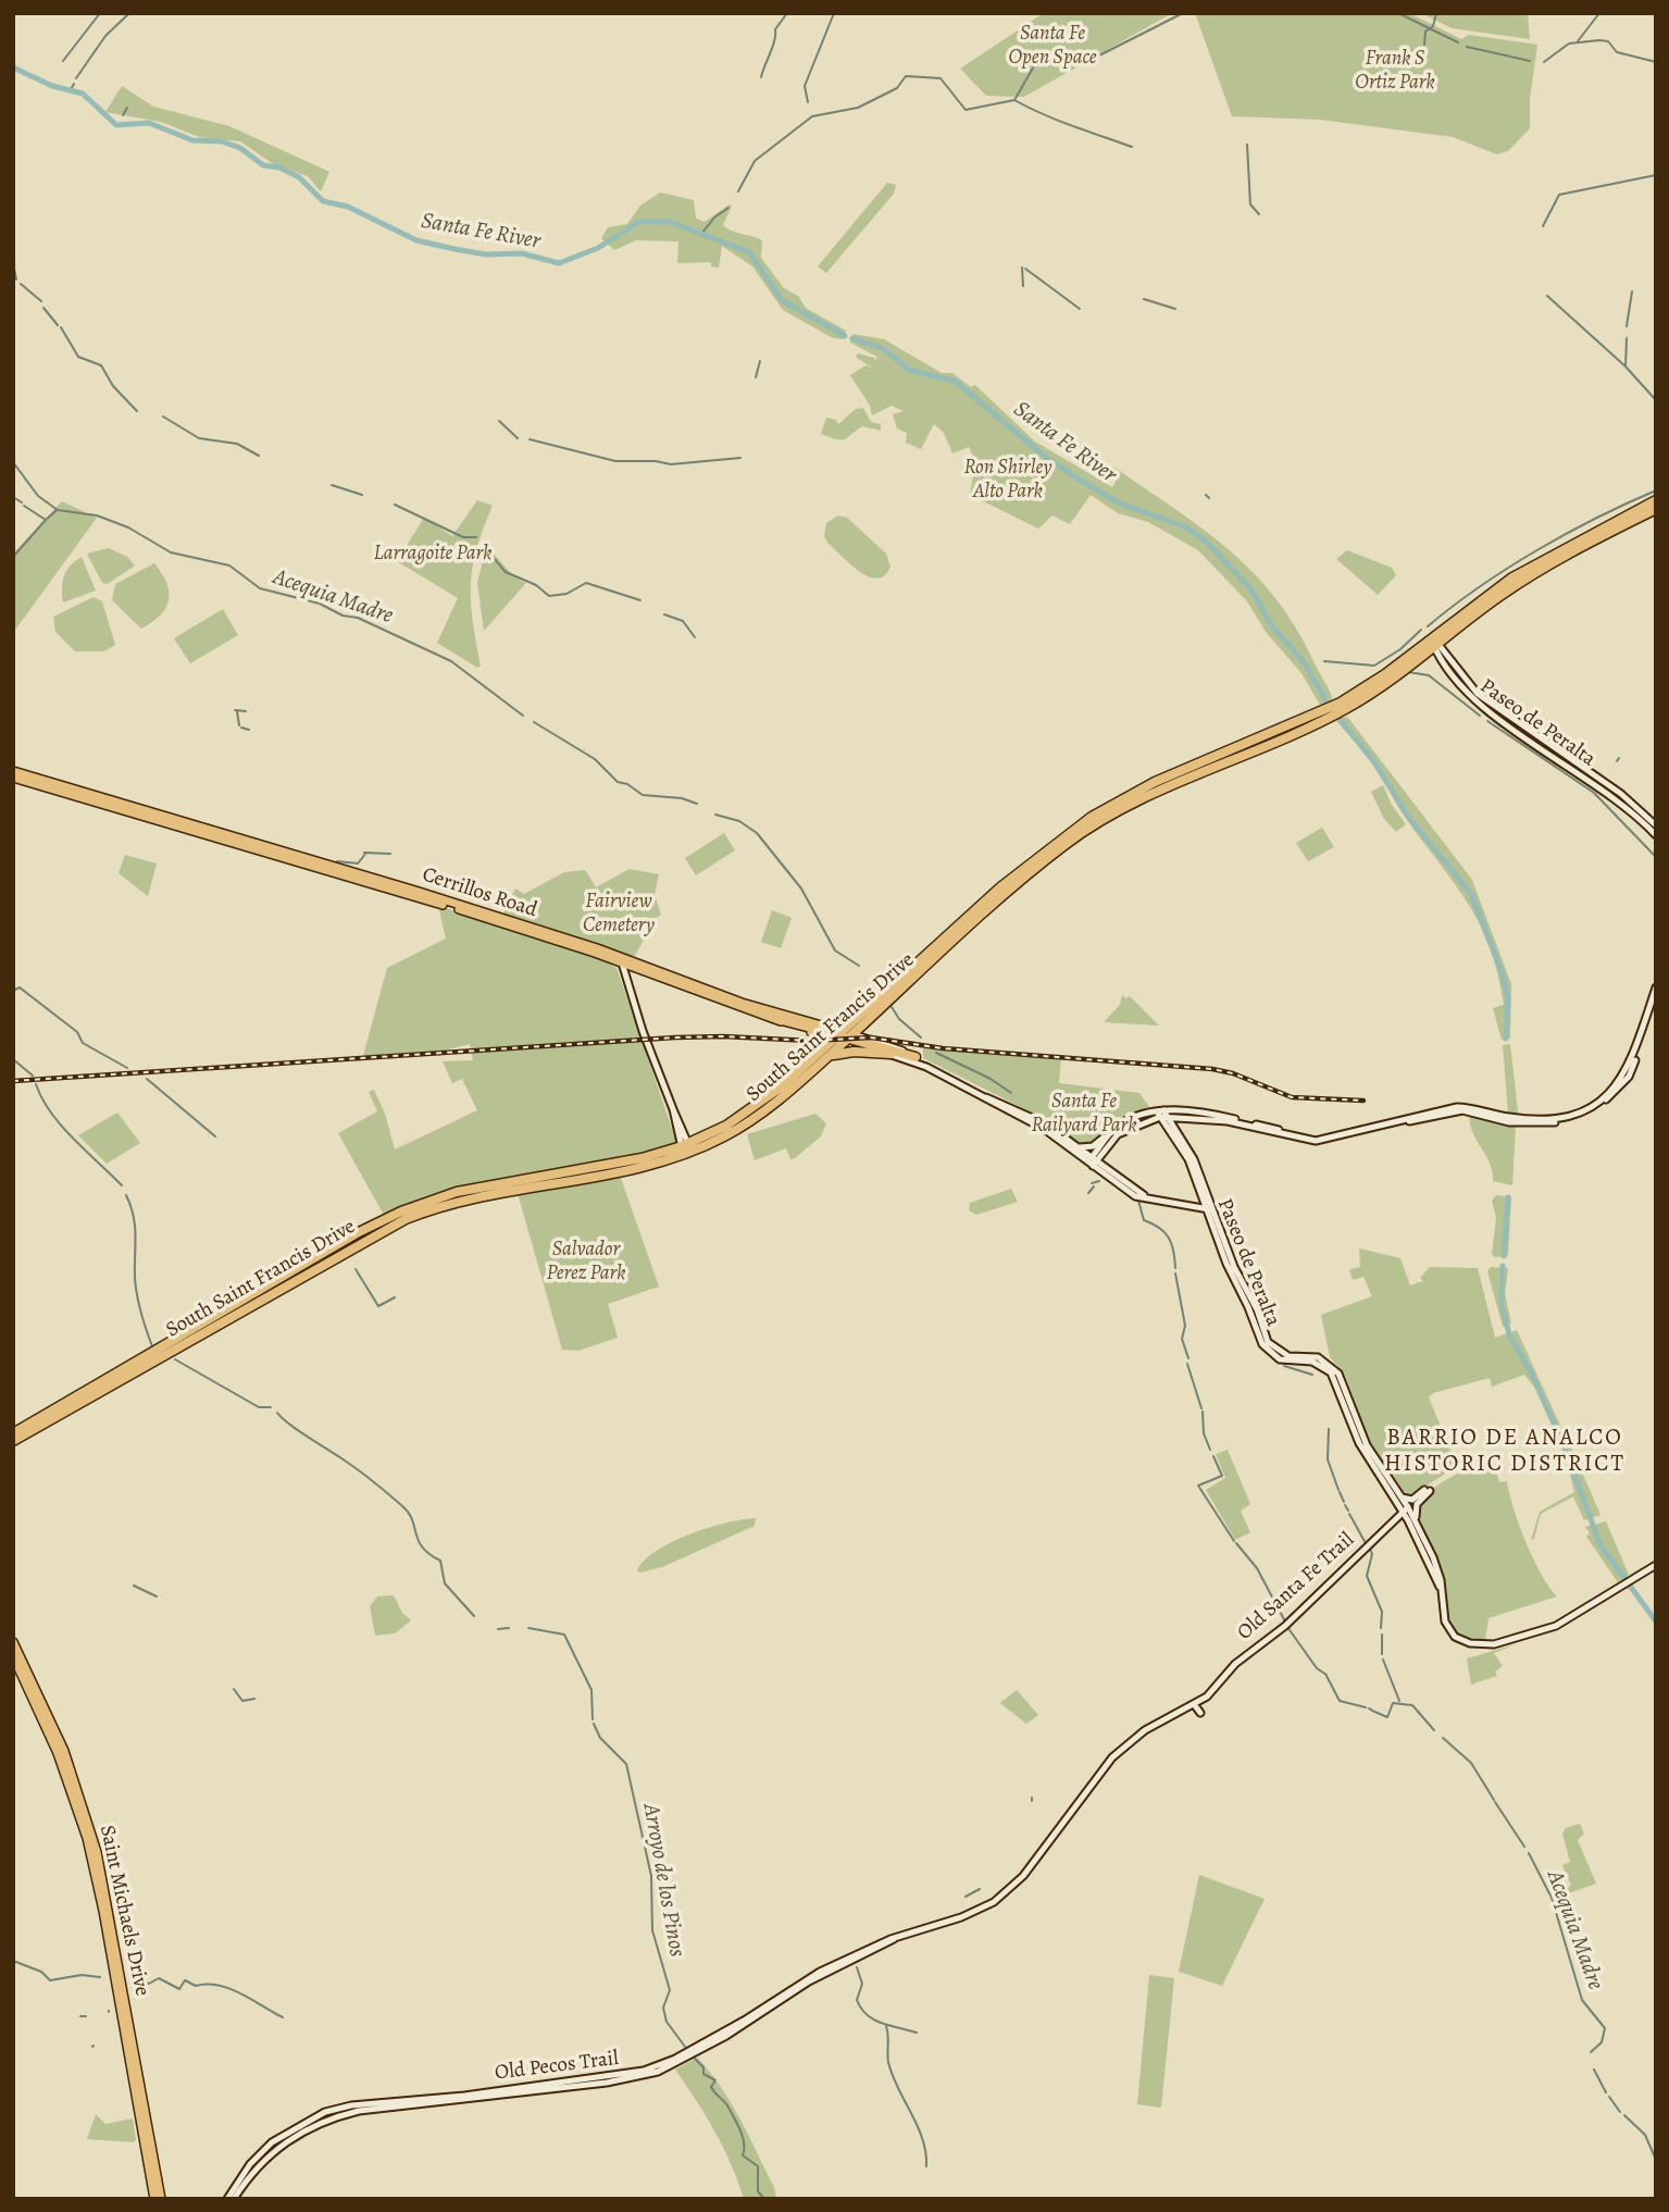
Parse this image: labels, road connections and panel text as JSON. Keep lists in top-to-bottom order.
{
  "streets": {
    "highway": ["South Saint Francis Drive"],
    "main road": [
      "Paseo de Peralta",
      "Cerrillos Road",
      "Old Santa Fe Trail",
      "Saint Michaels Drive",
      "Old Pecos Trail"
    ]
  },
  "crossings": [
    ["Paseo de Peralta", "Cerrillos Road"],
    ["Paseo de Peralta", "Old Santa Fe Trail"],
    ["Cerrillos Road", "South Saint Francis Drive"],
    ["Old Santa Fe Trail", "Old Pecos Trail"]
  ],
  "districts": ["BARRIO DE ANALCO HISTORIC DISTRICT"],
  "water": ["Santa Fe River", "Acequia Madre", "Arroyo de los Pinos"],
  "parks": [
    "Santa Fe Open Space",
    "Frank S Ortiz Park",
    "Ron Shirley Alto Park",
    "Larragoite Park",
    "Fairview Cemetery",
    "Santa Fe Railyard Park",
    "Salvador Perez Park"
  ]
}
